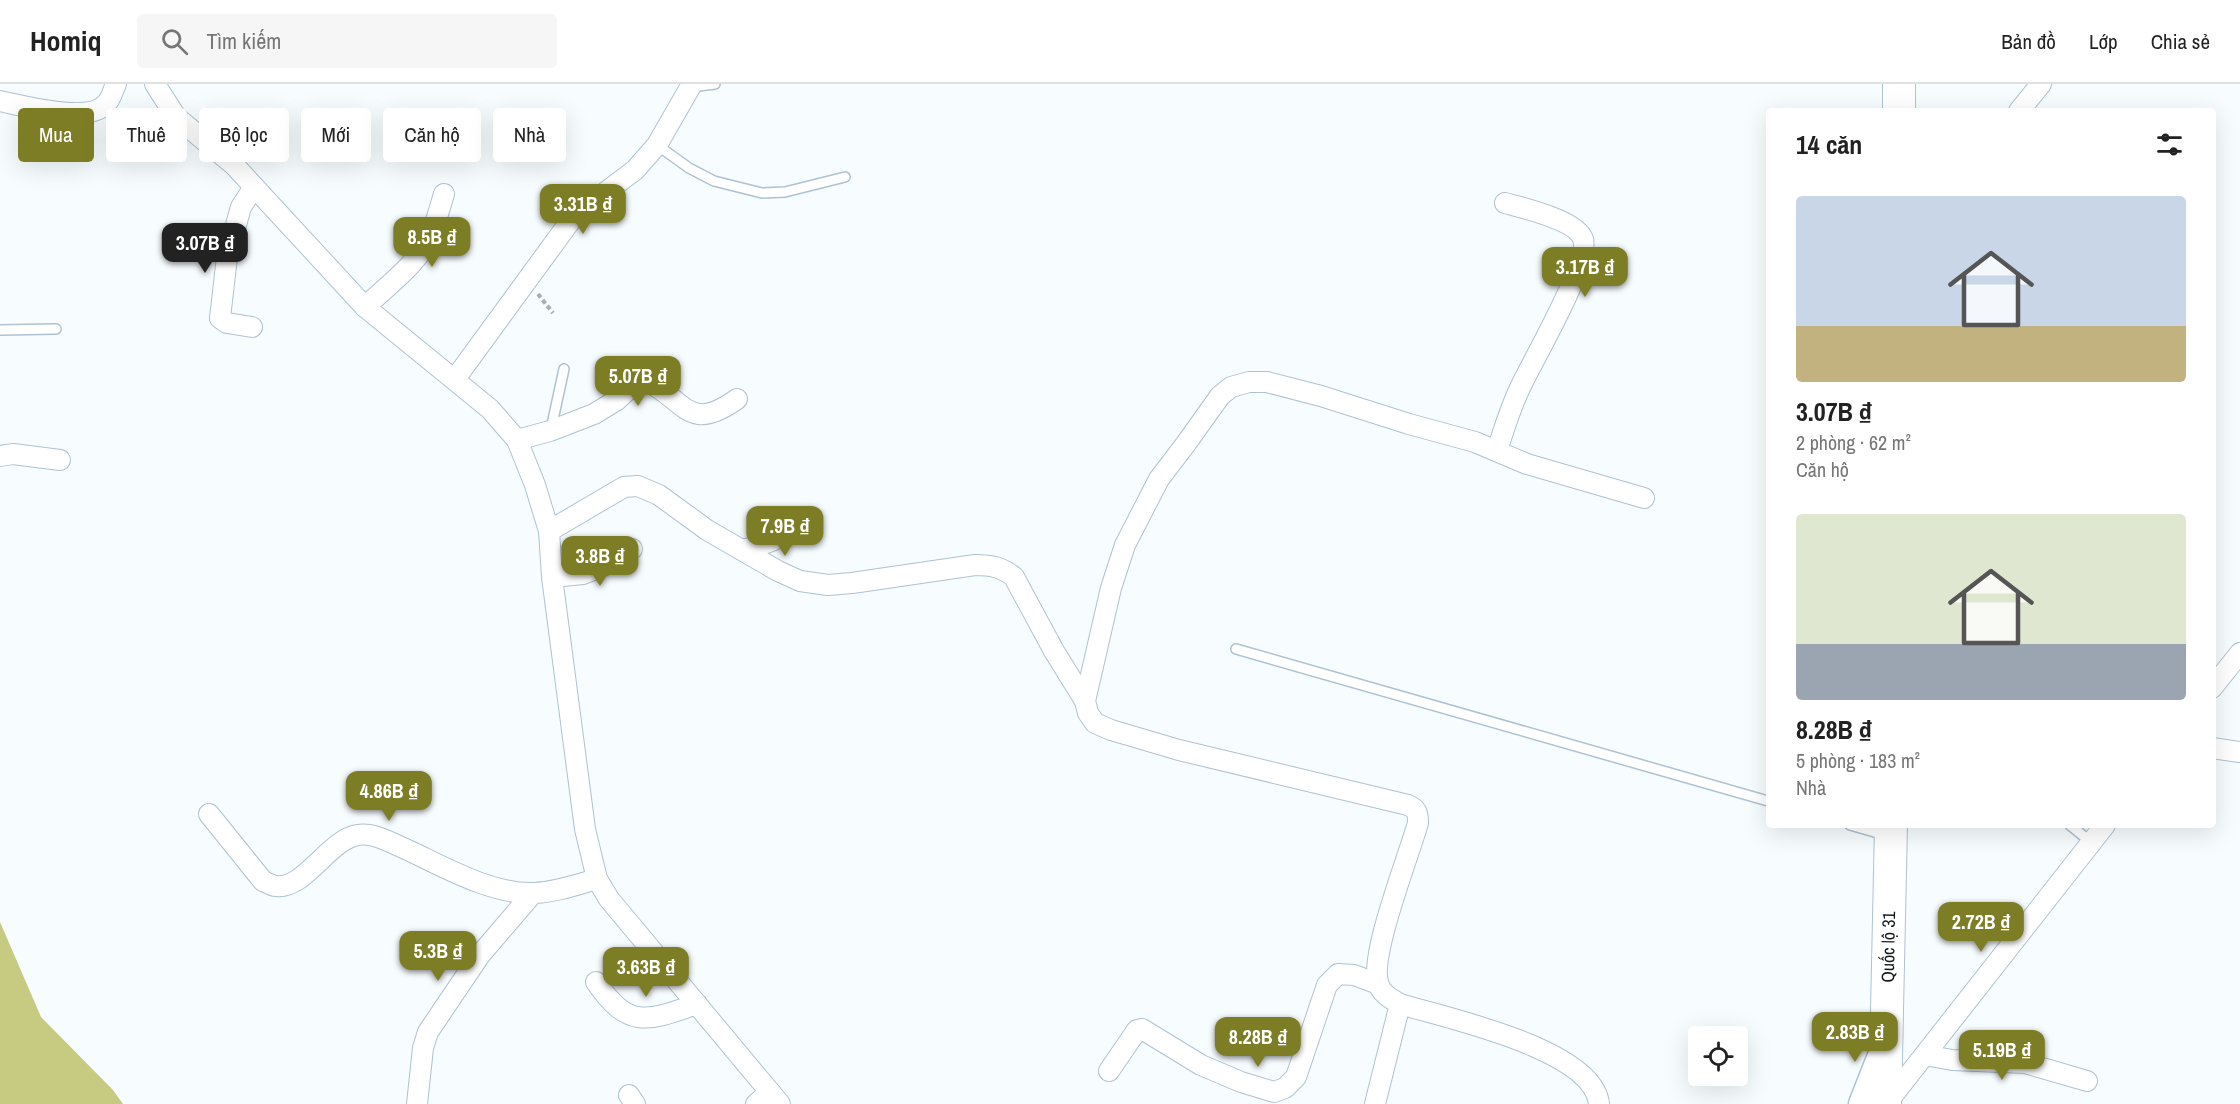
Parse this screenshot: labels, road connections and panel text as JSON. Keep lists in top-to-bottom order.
{
  "streets": {
    "highway": ["Quốc lộ 31"]
  },
  "page": {
    "header": "Homiq",
    "search": "Tìm kiếm",
    "nav": ["Bản đồ", "Lớp", "Chia sẻ"],
    "chip": [
      "Mua",
      "Thuê",
      "Bộ lọc",
      "Mới",
      "Căn hộ",
      "Nhà"
    ],
    "heading": "14 căn",
    "list": [
      {
        "name": "3.07B ₫",
        "note": "2 phòng · 62 m² · Căn hộ"
      },
      {
        "name": "8.28B ₫",
        "note": "5 phòng · 183 m² · Nhà"
      }
    ],
    "price": [
      "3.31B ₫",
      "8.5B ₫",
      "3.07B ₫",
      "3.17B ₫",
      "5.07B ₫",
      "7.9B ₫",
      "3.8B ₫",
      "4.86B ₫",
      "2.72B ₫",
      "5.3B ₫",
      "3.63B ₫",
      "2.83B ₫",
      "8.28B ₫",
      "5.19B ₫"
    ]
  }
}
